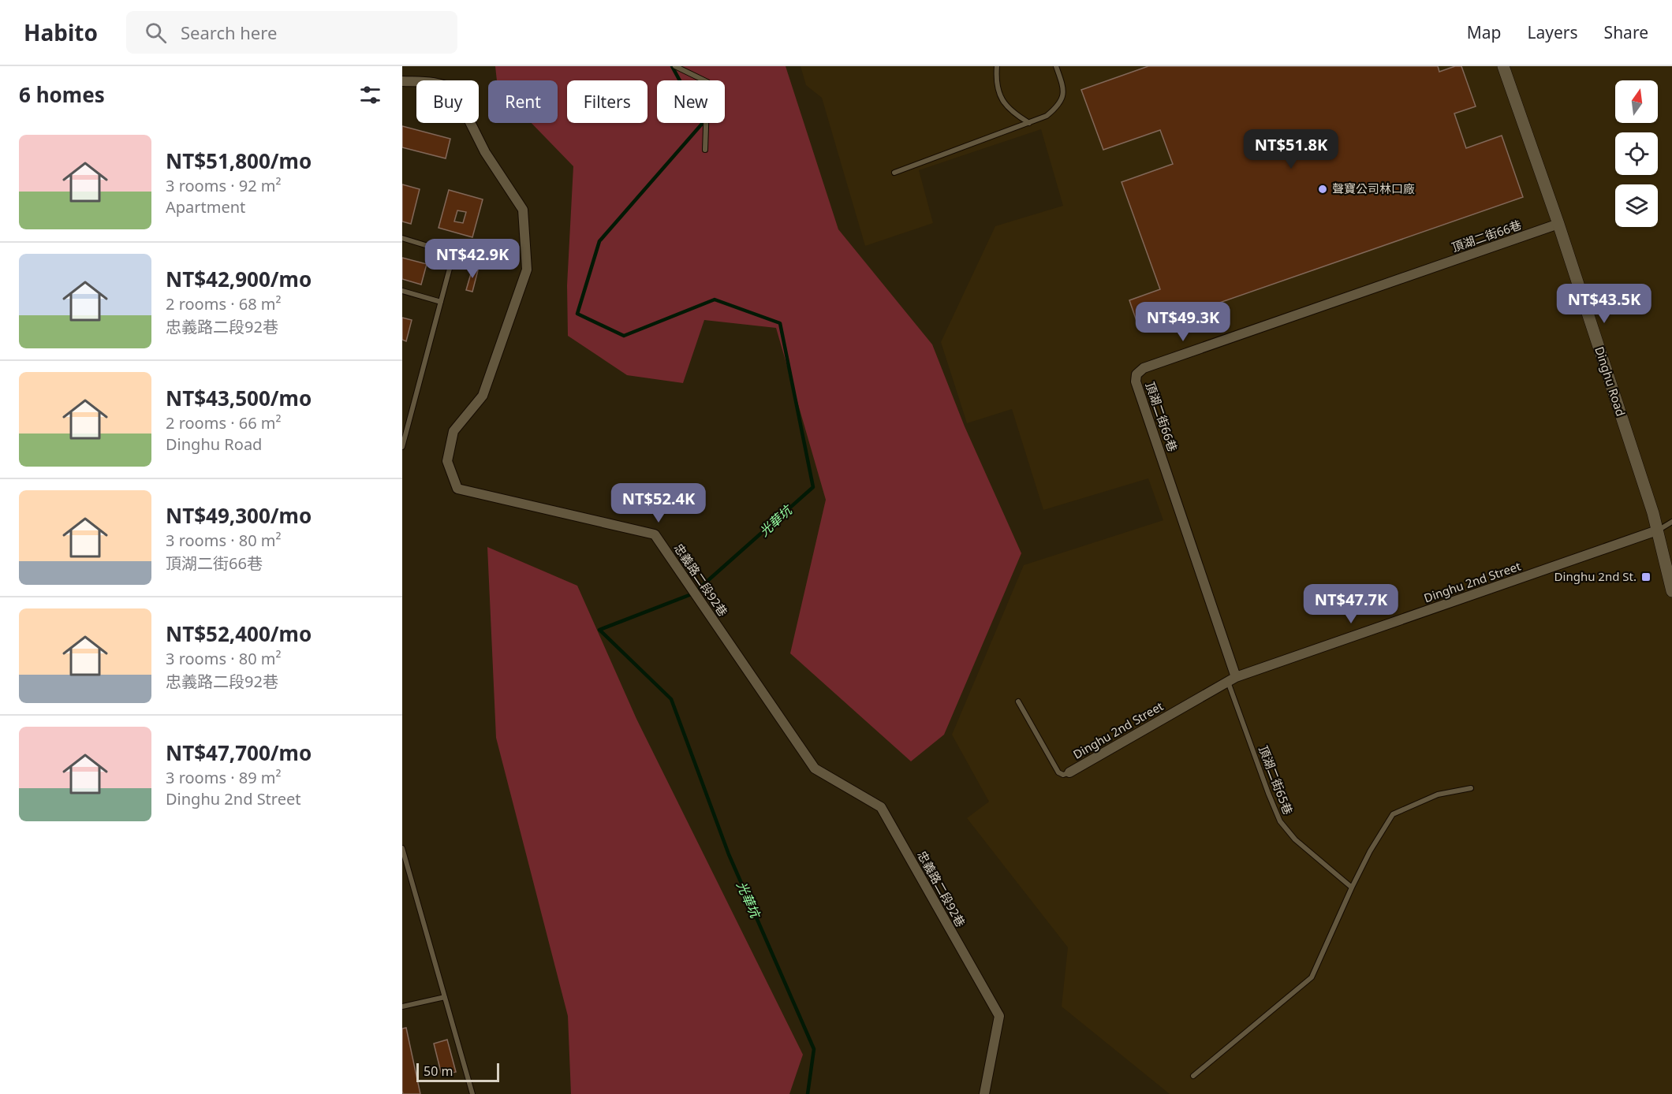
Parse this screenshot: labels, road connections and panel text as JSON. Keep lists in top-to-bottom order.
{
  "streets": {
    "street": [
      "頂湖二街66巷",
      "Dinghu Road",
      "忠義路二段92巷",
      "Dinghu 2nd Street"
    ],
    "lane": ["頂湖二街65巷"]
  },
  "crossings": [
    ["頂湖二街66巷", "Dinghu Road"],
    ["頂湖二街66巷", "Dinghu 2nd Street"],
    ["頂湖二街66巷", "頂湖二街65巷"],
    ["Dinghu Road", "Dinghu 2nd Street"],
    ["Dinghu 2nd Street", "頂湖二街65巷"]
  ],
  "water": ["光華坑"],
  "places": {
    "other": ["聲寶公司林口廠"],
    "transit": ["Dinghu 2nd St."]
  },
  "scale_bar": "50 m",
  "north": "top",
  "page": {
    "header": "Habito",
    "search": "Search here",
    "nav": ["Map", "Layers", "Share"],
    "heading": "6 homes",
    "chip": [
      "Buy",
      "Rent",
      "Filters",
      "New"
    ],
    "list": [
      {
        "name": "NT$51,800/mo",
        "note": "3 rooms · 92 m² · Apartment"
      },
      {
        "name": "NT$42,900/mo",
        "note": "2 rooms · 68 m² · 忠義路二段92巷"
      },
      {
        "name": "NT$43,500/mo",
        "note": "2 rooms · 66 m² · Dinghu Road"
      },
      {
        "name": "NT$49,300/mo",
        "note": "3 rooms · 80 m² · 頂湖二街66巷"
      },
      {
        "name": "NT$52,400/mo",
        "note": "3 rooms · 80 m² · 忠義路二段92巷"
      },
      {
        "name": "NT$47,700/mo",
        "note": "3 rooms · 89 m² · Dinghu 2nd Street"
      }
    ],
    "price": [
      "NT$51.8K",
      "NT$42.9K",
      "NT$43.5K",
      "NT$49.3K",
      "NT$52.4K",
      "NT$47.7K"
    ],
    "scale": "50 m"
  }
}
